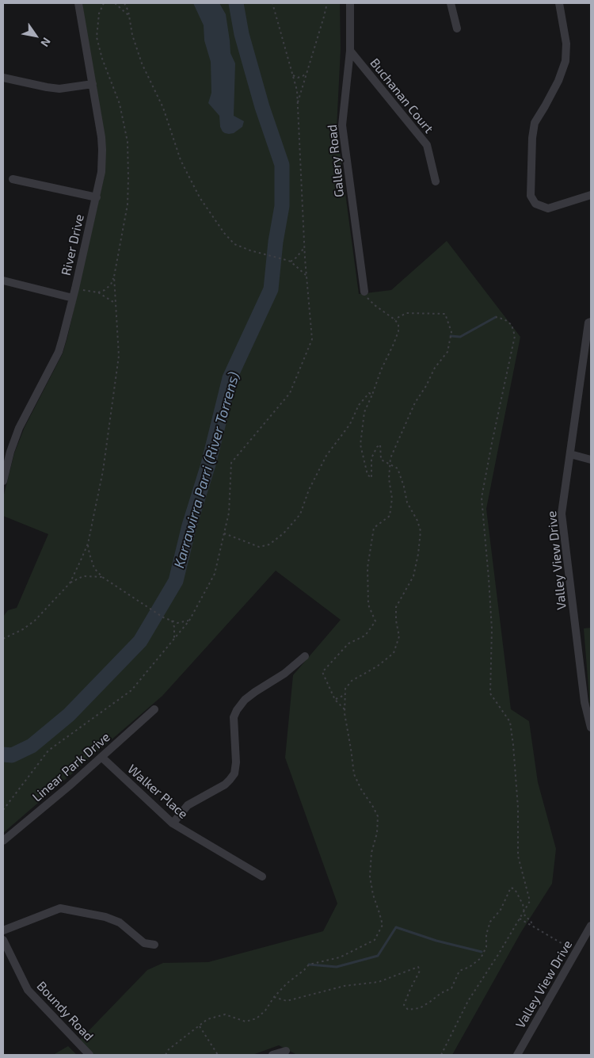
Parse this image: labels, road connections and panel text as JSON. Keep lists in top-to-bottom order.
{
  "streets": {
    "street": [
      "Buchanan Court",
      "Gallery Road",
      "River Drive",
      "Valley View Drive",
      "Linear Park Drive",
      "Walker Place",
      "Boundy Road"
    ]
  },
  "crossings": [
    ["Buchanan Court", "Gallery Road"],
    ["Linear Park Drive", "Walker Place"]
  ],
  "water": ["Karrawirra Parri (River Torrens)"],
  "north": "bottom right"
}
